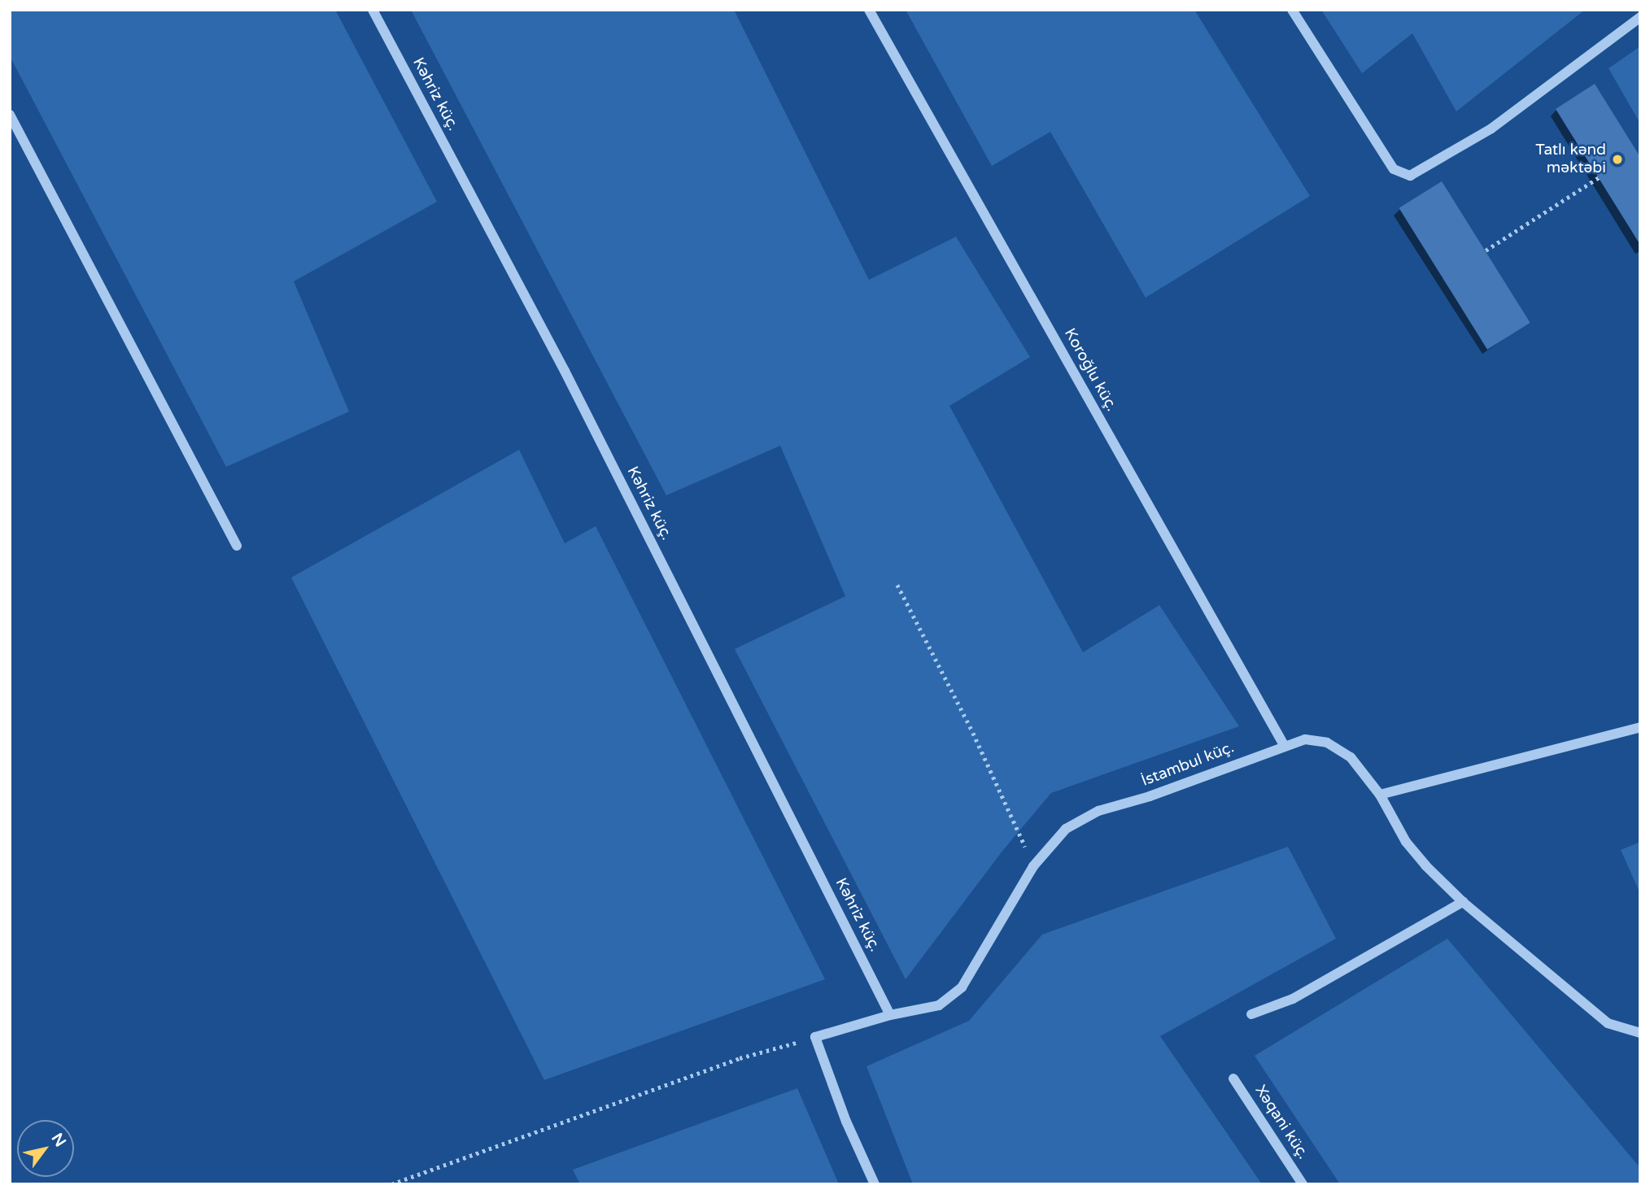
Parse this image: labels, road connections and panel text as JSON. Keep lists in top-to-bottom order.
{
  "streets": {
    "street": [
      "Kəhriz küç.",
      "Koroğlu küç.",
      "İstambul küç.",
      "Xəqani küç."
    ]
  },
  "crossings": [
    ["Kəhriz küç.", "İstambul küç."],
    ["Koroğlu küç.", "İstambul küç."]
  ],
  "places": ["Tatlı kənd məktəbi"],
  "north": "top right"
}
